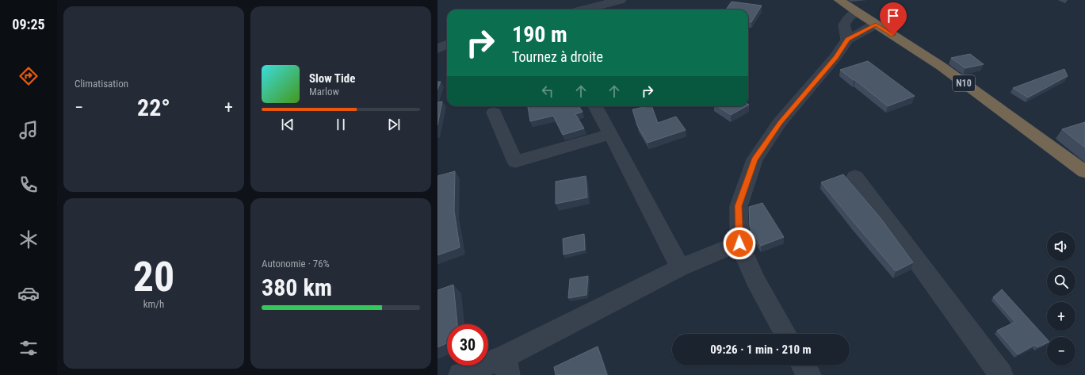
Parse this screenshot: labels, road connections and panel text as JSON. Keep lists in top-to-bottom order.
{
  "streets": {
    "highway": ["N10"]
  },
  "page": {
    "tabs": "09:25",
    "tile": [
      "Climatisation",
      ["20", "km/h"],
      ["Autonomie · 76%", "380 km"]
    ],
    "turn": ["190 m", "Tournez à droite"],
    "song": ["Slow Tide", "Marlow"],
    "heat": ["−", "22°", "+"],
    "map_buttons": ["+", "−"],
    "limit": "30",
    "trip": "09:26 · 1 min · 210 m"
  }
}
